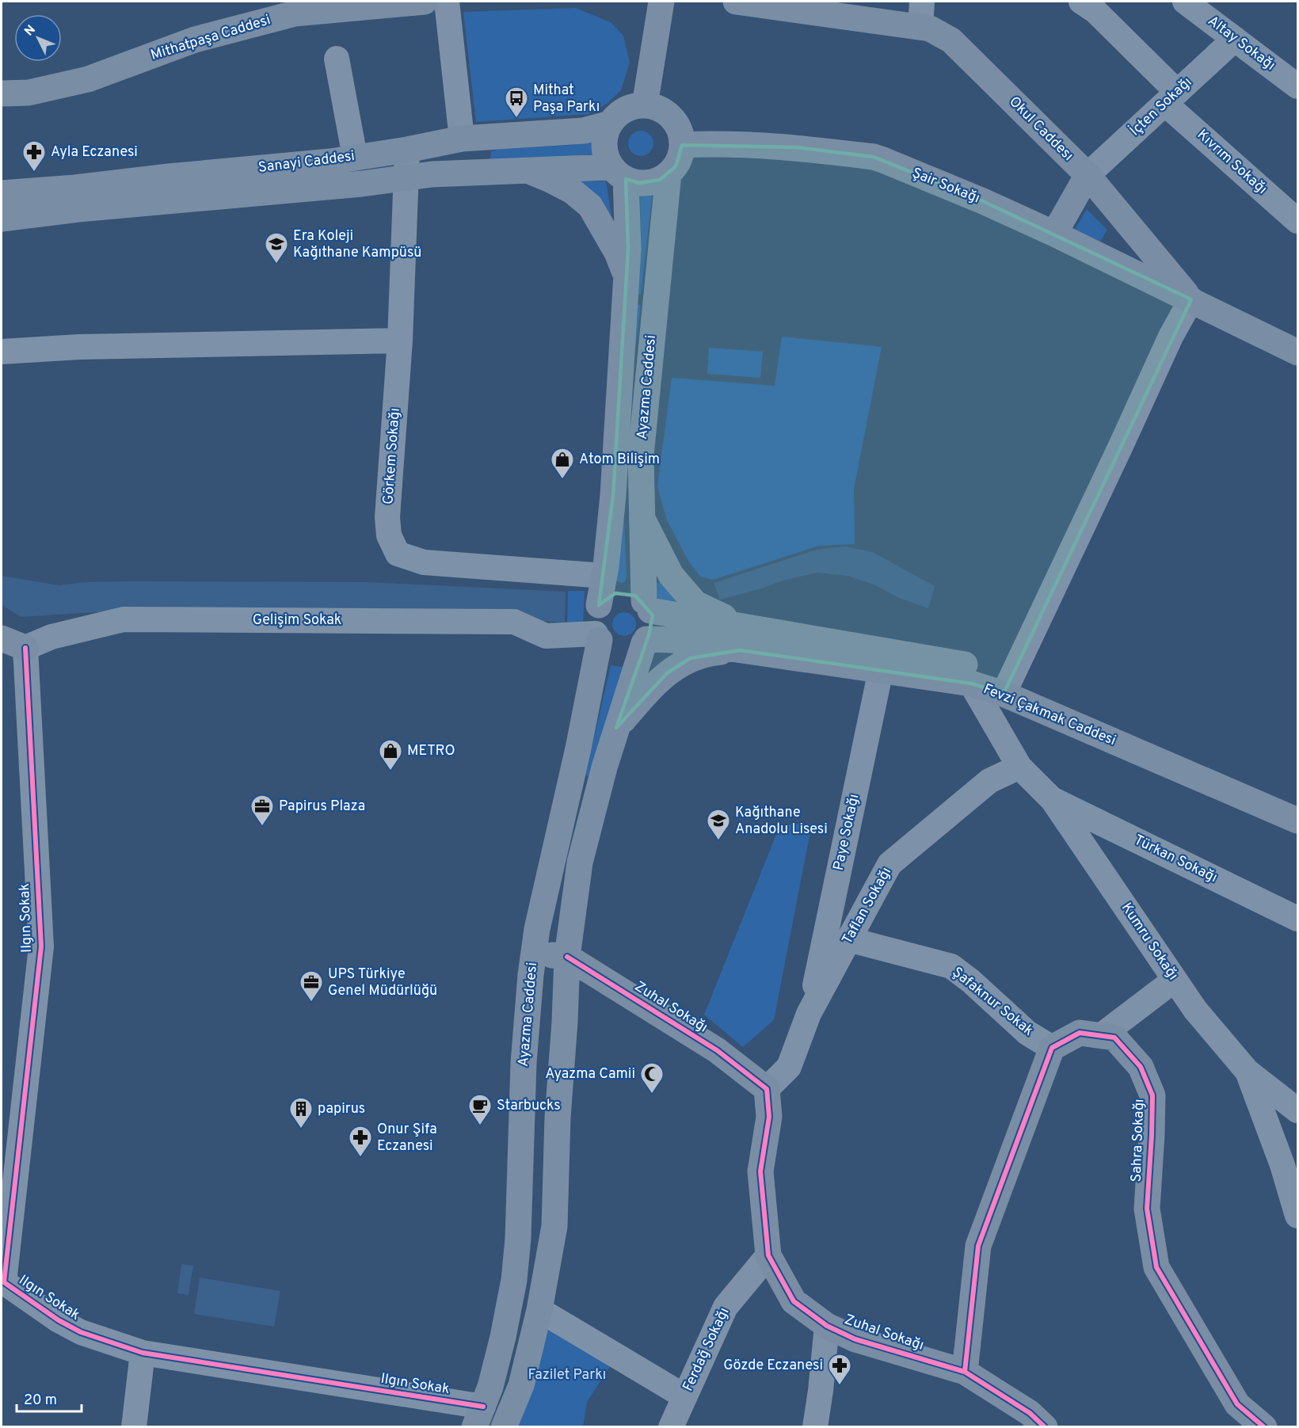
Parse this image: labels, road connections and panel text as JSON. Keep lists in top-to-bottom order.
{
  "streets": {
    "main road": [
      "Mithatpaşa Caddesi",
      "Okul Caddesı",
      "Sanayi Caddesi",
      "Şair Sokağı",
      "Ayazma Caddesi",
      "Fevzi Çakmak Caddesi",
      "Zuhal Sokağı",
      "Sahra Sokağı"
    ],
    "street": [
      "Altay Sokağı",
      "İçten Sokağı",
      "Kıvrım Sokağı",
      "Görkem Sokağı",
      "Gelişim Sokak",
      "Paye Sokağı",
      "Türkan Sokağı",
      "Taflan Sokağı",
      "Ilgın Sokak",
      "Kumru Sokağı",
      "Şafaknur Sokak",
      "Ferdağ Sokağı"
    ]
  },
  "crossings": [
    ["Altay Sokağı", "İçten Sokağı"],
    ["İçten Sokağı", "Okul Caddesı"],
    ["İçten Sokağı", "Kıvrım Sokağı"],
    ["Okul Caddesı", "Şair Sokağı"],
    ["Sanayi Caddesi", "Şair Sokağı"],
    ["Sanayi Caddesi", "Ayazma Caddesi"],
    ["Sanayi Caddesi", "Görkem Sokağı"],
    ["Şair Sokağı", "Ayazma Caddesi"],
    ["Ayazma Caddesi", "Görkem Sokağı"],
    ["Ayazma Caddesi", "Gelişim Sokak"],
    ["Ayazma Caddesi", "Fevzi Çakmak Caddesi"],
    ["Ayazma Caddesi", "Ilgın Sokak"],
    ["Gelişim Sokak", "Fevzi Çakmak Caddesi"],
    ["Gelişim Sokak", "Ilgın Sokak"],
    ["Fevzi Çakmak Caddesi", "Paye Sokağı"],
    ["Fevzi Çakmak Caddesi", "Kumru Sokağı"],
    ["Paye Sokağı", "Taflan Sokağı"],
    ["Türkan Sokağı", "Kumru Sokağı"],
    ["Taflan Sokağı", "Kumru Sokağı"],
    ["Taflan Sokağı", "Şafaknur Sokak"],
    ["Taflan Sokağı", "Zuhal Sokağı"],
    ["Şafaknur Sokak", "Sahra Sokağı"],
    ["Zuhal Sokağı", "Ferdağ Sokağı"]
  ],
  "parks": ["Fazilet Parkı"],
  "places": {
    "bus stop": ["Mithat Paşa Parkı"],
    "pharmacy": ["Ayla Eczanesi", "Onur Şifa Eczanesi", "Gözde Eczanesi"],
    "school or university": ["Era Koleji Kağıthane Kampüsü", "Kağıthane Anadolu Lisesi"],
    "shop": ["Atom Bilişim", "METRO"],
    "office": ["Papirus Plaza", "UPS Türkiye Genel Müdürlüğü"],
    "mosque": ["Ayazma Camii"],
    "cafe": ["Starbucks"],
    "building": ["papirus"]
  },
  "scale_bar": "20 m",
  "north": "top left"
}
